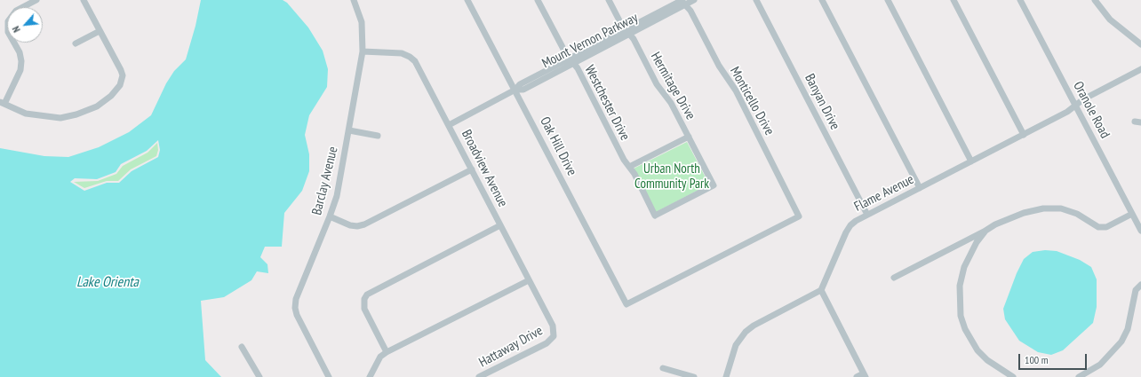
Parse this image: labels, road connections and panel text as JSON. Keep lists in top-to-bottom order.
{
  "streets": {
    "street": [
      "Mount Vernon Parkway",
      "Hermitage Drive",
      "Monticello Drive",
      "Banyan Drive",
      "Westchester Drive",
      "Oranole Road",
      "Oak Hill Drive",
      "Broadview Avenue",
      "Barclay Avenue",
      "Flame Avenue",
      "Hattaway Drive"
    ]
  },
  "crossings": [
    ["Mount Vernon Parkway", "Hermitage Drive"],
    ["Mount Vernon Parkway", "Monticello Drive"],
    ["Mount Vernon Parkway", "Westchester Drive"],
    ["Mount Vernon Parkway", "Oak Hill Drive"],
    ["Mount Vernon Parkway", "Broadview Avenue"],
    ["Hermitage Drive", "Westchester Drive"],
    ["Monticello Drive", "Oak Hill Drive"],
    ["Banyan Drive", "Flame Avenue"],
    ["Oranole Road", "Flame Avenue"],
    ["Broadview Avenue", "Barclay Avenue"],
    ["Broadview Avenue", "Hattaway Drive"]
  ],
  "water": ["Lake Orienta"],
  "parks": ["Urban North Community Park"],
  "scale_bar": "100 m",
  "north": "bottom left"
}
